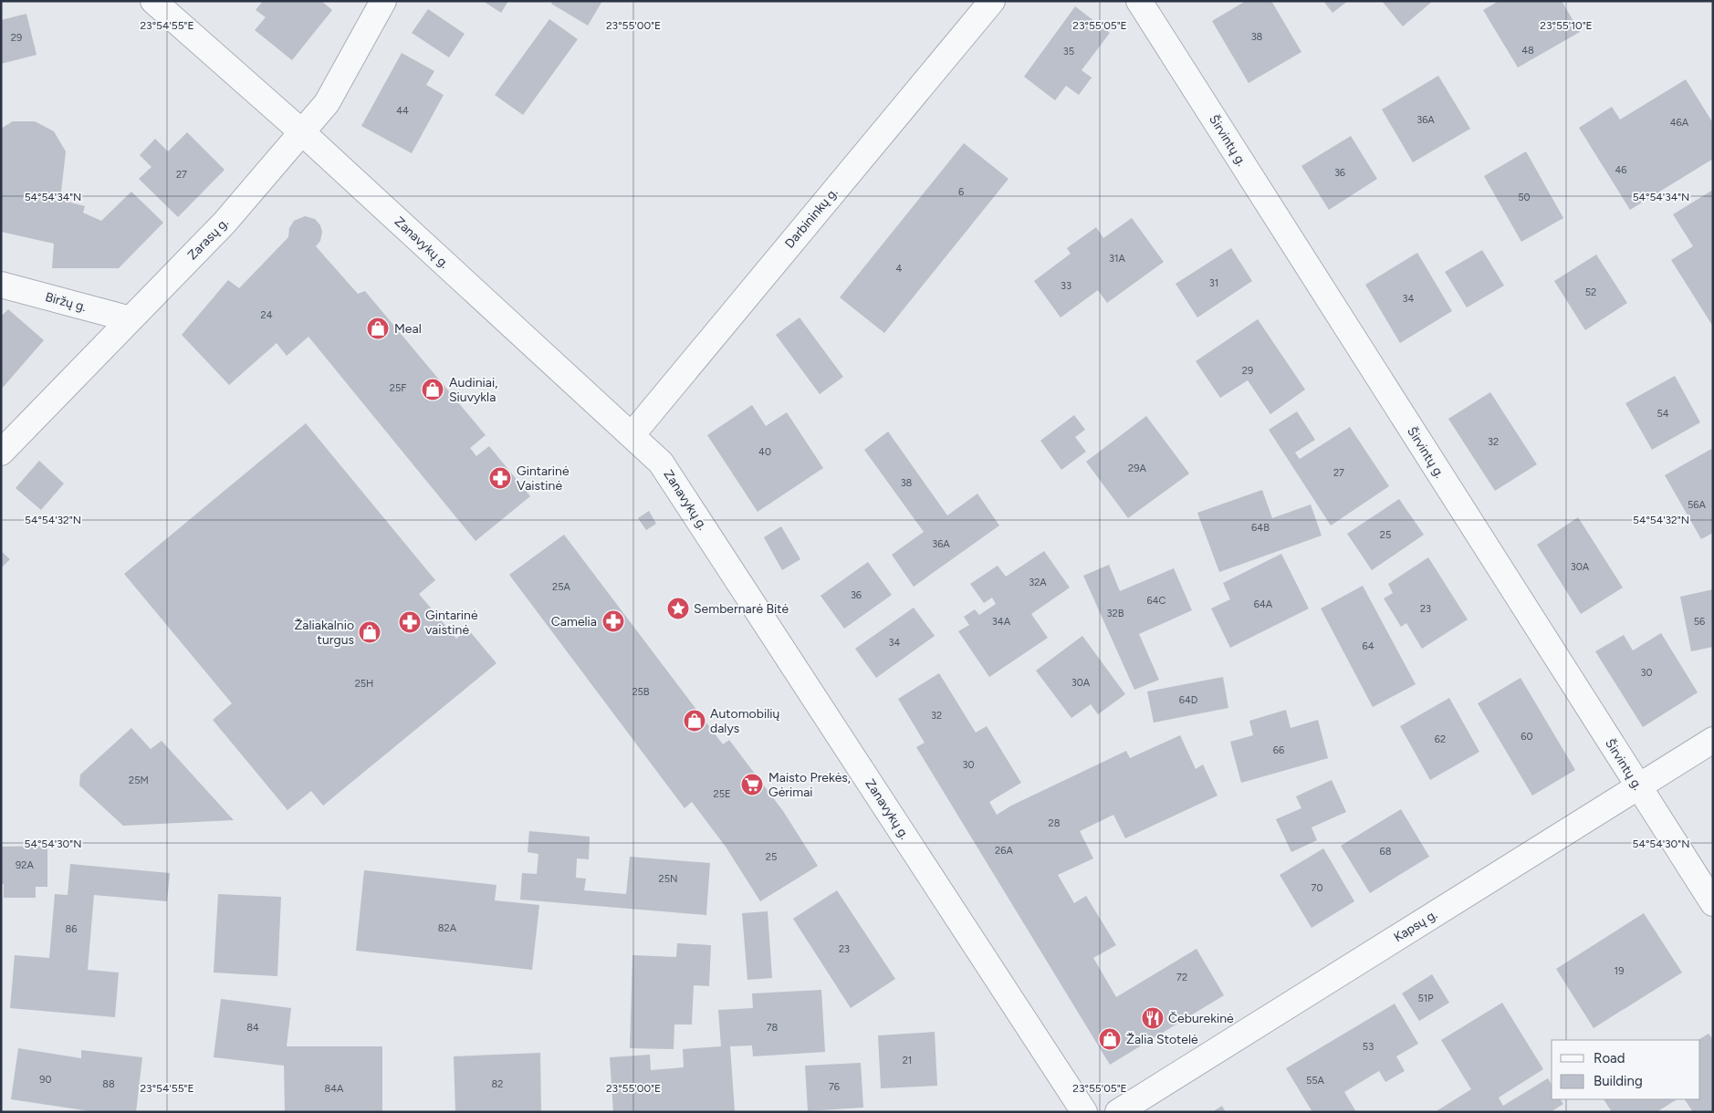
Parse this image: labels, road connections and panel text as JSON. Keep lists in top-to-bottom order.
{
  "streets": {
    "street": [
      "Širvintų g.",
      "Darbininkų g.",
      "Zarasų g.",
      "Zanavykų g.",
      "Biržų g.",
      "Kapsų g."
    ]
  },
  "crossings": [
    ["Širvintų g.", "Kapsų g."],
    ["Darbininkų g.", "Zanavykų g."],
    ["Zarasų g.", "Zanavykų g."],
    ["Zarasų g.", "Biržų g."]
  ],
  "places": {
    "shop": [
      "Meal",
      "Audiniai, Siuvykla",
      "Žaliakalnio turgus",
      "Automobilių dalys",
      "Žalia Stotelė"
    ],
    "pharmacy": ["Gintarinė Vaistinė", "Camelia", "Gintarinė vaistinė"],
    "place": ["Sembernarė Bitė"],
    "supermarket": ["Maisto Prekės, Gėrimai"],
    "restaurant": ["Čeburekinė"]
  },
  "house_numbers": [
    "38",
    "29",
    "48",
    "35",
    "44",
    "36A",
    "46A",
    "46",
    "36",
    "27",
    "6",
    "50",
    "31A",
    "4",
    "31",
    "33",
    "52",
    "34",
    "24",
    "29",
    "25F",
    "54",
    "32",
    "40",
    "29A",
    "27",
    "38",
    "56A",
    "64B",
    "25",
    "36A",
    "30A",
    "32A",
    "25A",
    "36",
    "64C",
    "64A",
    "23",
    "32B",
    "34A",
    "56",
    "34",
    "64",
    "30",
    "30A",
    "25H",
    "25B",
    "64D",
    "32",
    "60",
    "62",
    "66",
    "30",
    "25M",
    "25E",
    "28",
    "26A",
    "68",
    "25",
    "92A",
    "25N",
    "70",
    "82A",
    "86",
    "23",
    "19",
    "72",
    "51P",
    "84",
    "78",
    "53",
    "21",
    "90",
    "55A",
    "88",
    "82",
    "76",
    "84A"
  ],
  "legend": ["Road", "Building"],
  "coordinates": [
    "23°54'55\"E",
    "23°55'00\"E",
    "23°55'05\"E",
    "23°55'10\"E",
    "54°54'34\"N",
    "54°54'32\"N",
    "54°54'30\"N"
  ]
}
